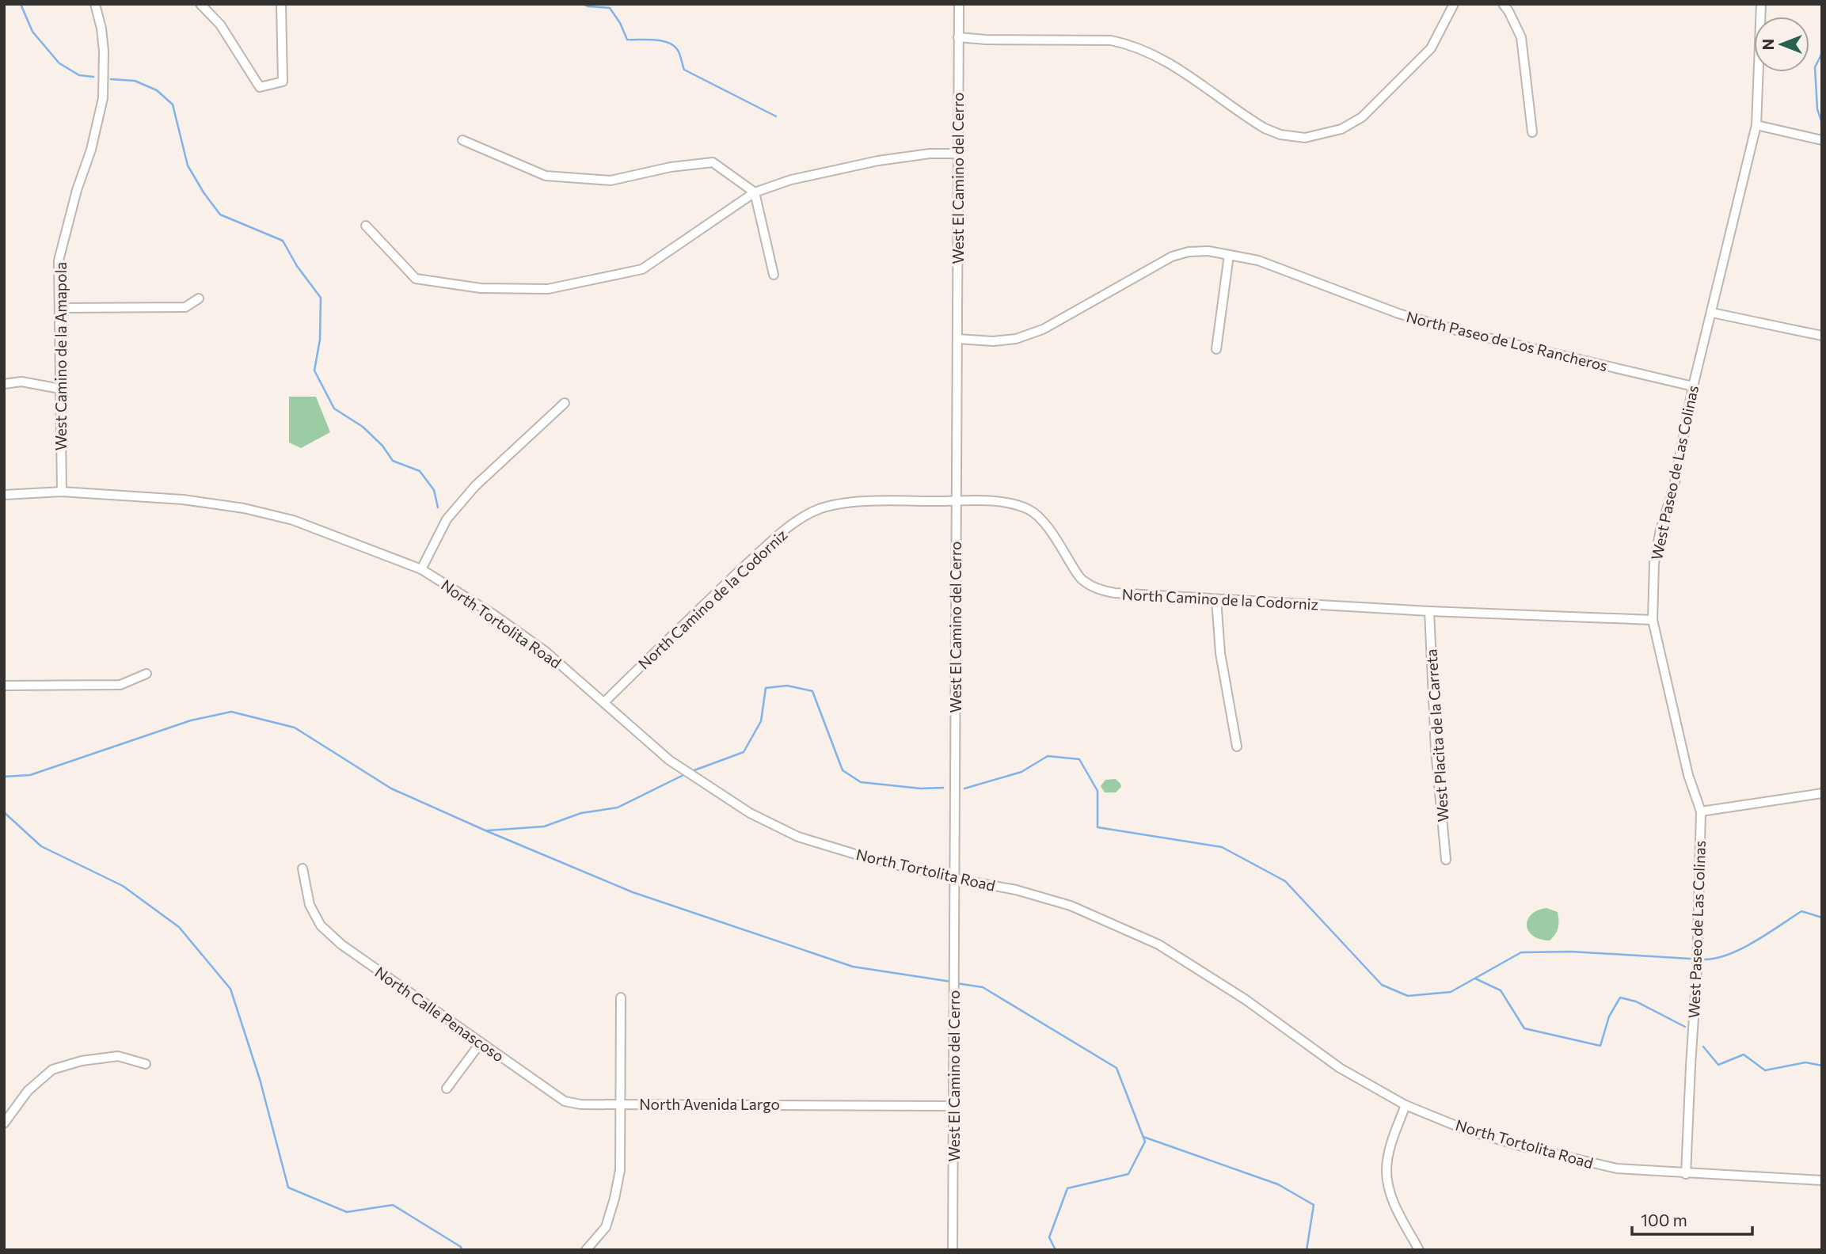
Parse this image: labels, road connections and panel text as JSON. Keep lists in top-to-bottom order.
{
  "streets": {
    "street": [
      "West El Camino del Cerro",
      "North Paseo de Los Rancheros",
      "West Camino de la Amapola",
      "West Paseo de Las Colinas",
      "North Camino de la Codorniz",
      "North Tortolita Road",
      "West Placita de la Carreta",
      "North Calle Penascoso",
      "North Avenida Largo"
    ]
  },
  "crossings": [
    ["West El Camino del Cerro", "North Paseo de Los Rancheros"],
    ["West El Camino del Cerro", "North Camino de la Codorniz"],
    ["West El Camino del Cerro", "North Tortolita Road"],
    ["West El Camino del Cerro", "North Avenida Largo"],
    ["North Paseo de Los Rancheros", "West Paseo de Las Colinas"],
    ["West Camino de la Amapola", "North Tortolita Road"],
    ["West Paseo de Las Colinas", "North Camino de la Codorniz"],
    ["West Paseo de Las Colinas", "North Tortolita Road"],
    ["North Camino de la Codorniz", "North Tortolita Road"],
    ["North Camino de la Codorniz", "West Placita de la Carreta"],
    ["North Calle Penascoso", "North Avenida Largo"]
  ],
  "scale_bar": "100 m",
  "north": "left"
}
